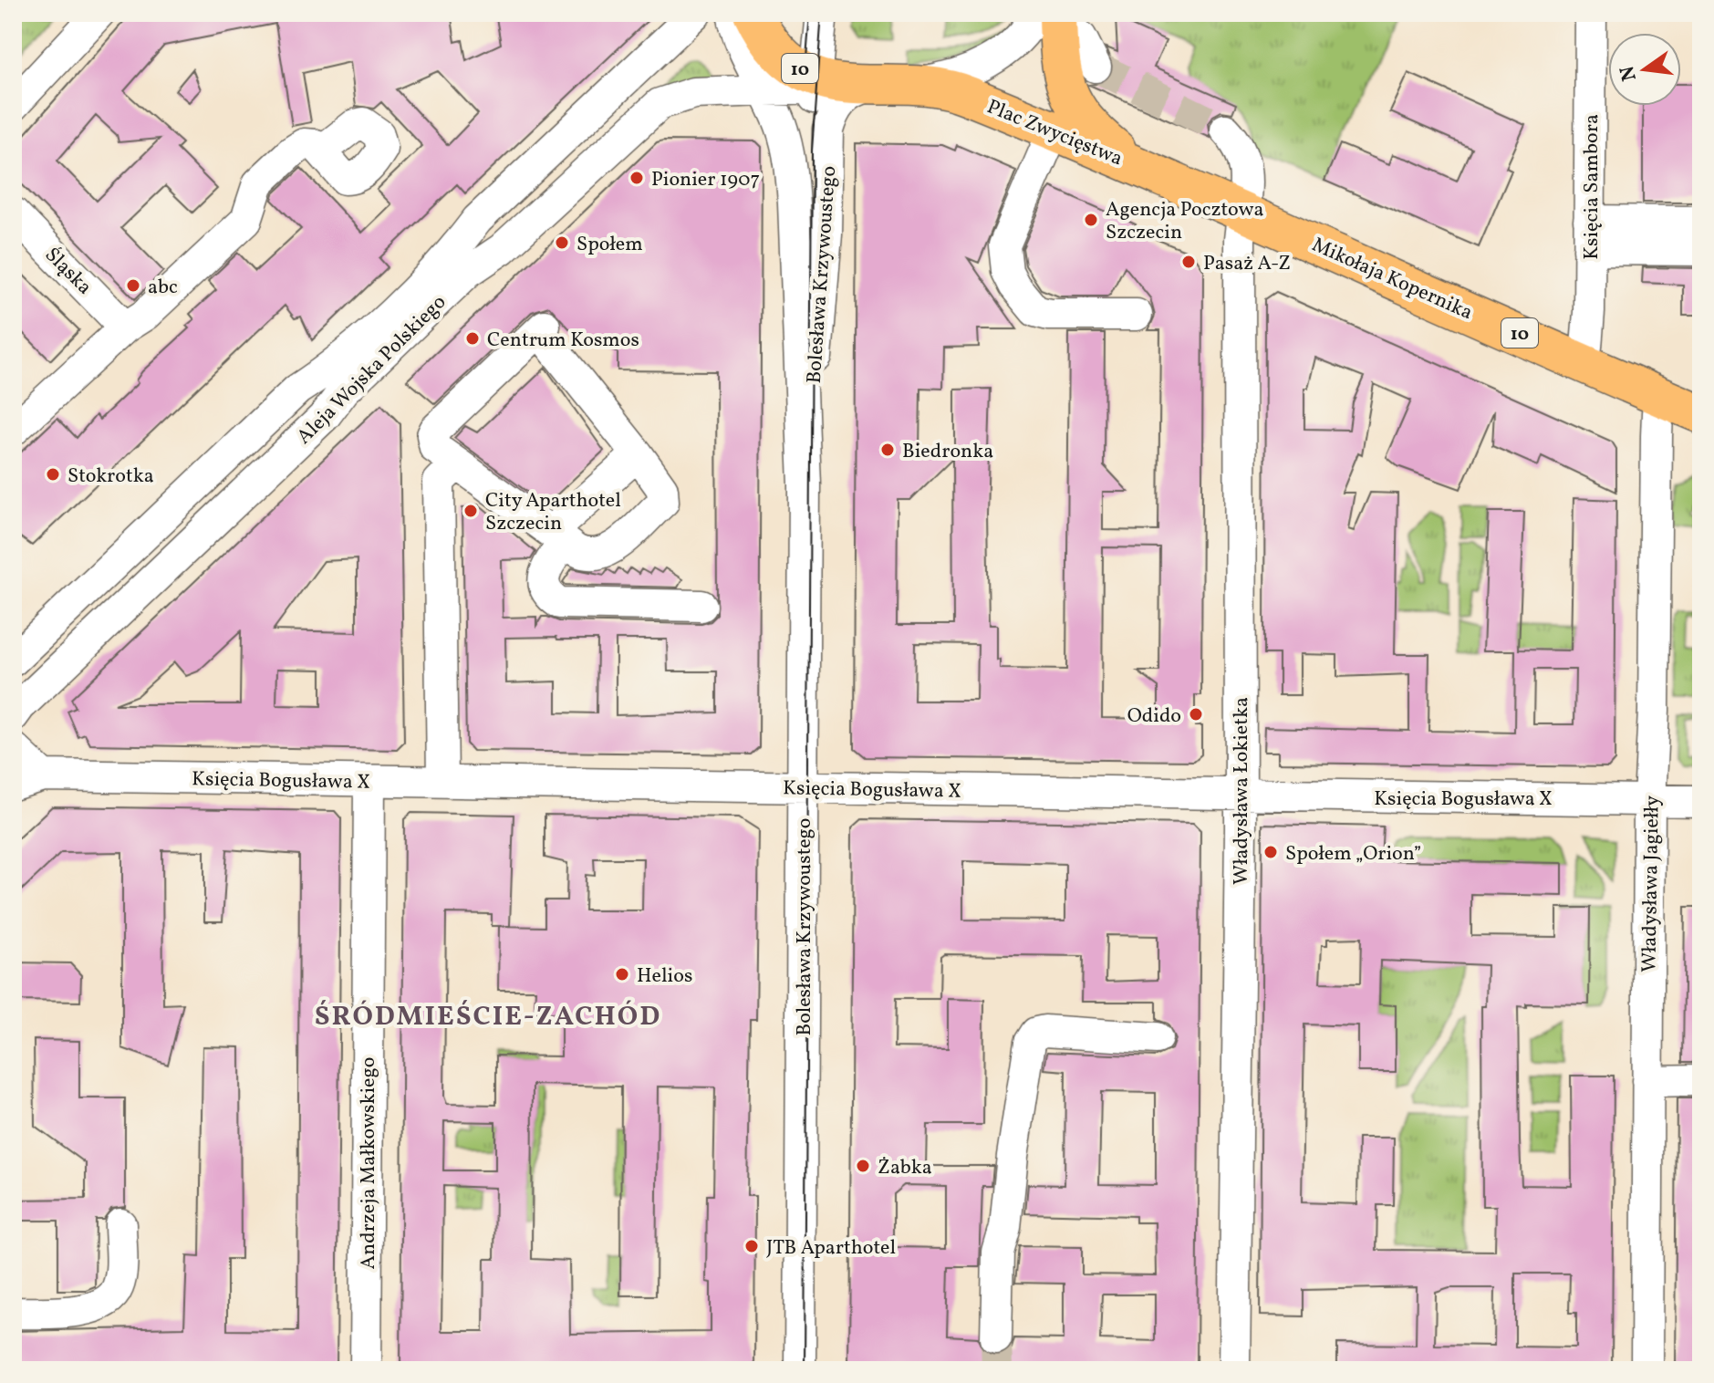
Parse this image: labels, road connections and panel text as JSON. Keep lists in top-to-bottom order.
{
  "streets": {
    "main road": ["10", "Plac Zwycięstwa", "Mikołaja Kopernika"],
    "street": [
      "Księcia Sambora",
      "Śląska",
      "Bolesława Krzywoustego",
      "Aleja Wojska Polskiego",
      "Księcia Bogusława X",
      "Władysława Łokietka",
      "Władysława Jagiełły",
      "Andrzeja Małkowskiego"
    ]
  },
  "crossings": [
    ["Plac Zwycięstwa", "Bolesława Krzywoustego"],
    ["Plac Zwycięstwa", "Mikołaja Kopernika"],
    ["Plac Zwycięstwa", "Aleja Wojska Polskiego"],
    ["Księcia Sambora", "Mikołaja Kopernika"],
    ["Bolesława Krzywoustego", "Aleja Wojska Polskiego"],
    ["Bolesława Krzywoustego", "Księcia Bogusława X"],
    ["Mikołaja Kopernika", "Władysława Łokietka"],
    ["Mikołaja Kopernika", "Władysława Jagiełły"],
    ["Księcia Bogusława X", "Władysława Łokietka"],
    ["Księcia Bogusława X", "Władysława Jagiełły"],
    ["Księcia Bogusława X", "Andrzeja Małkowskiego"]
  ],
  "districts": ["ŚRÓDMIEŚCIE-ZACHÓD"],
  "places": [
    "Pionier 1907",
    "Agencja Pocztowa Szczecin",
    "Społem",
    "Pasaż A-Z",
    "abc",
    "Centrum Kosmos",
    "Biedronka",
    "Stokrotka",
    "City Aparthotel Szczecin",
    "Odido",
    "Społem „Orion”",
    "Helios",
    "Żabka",
    "JTB Aparthotel"
  ],
  "north": "left"
}
